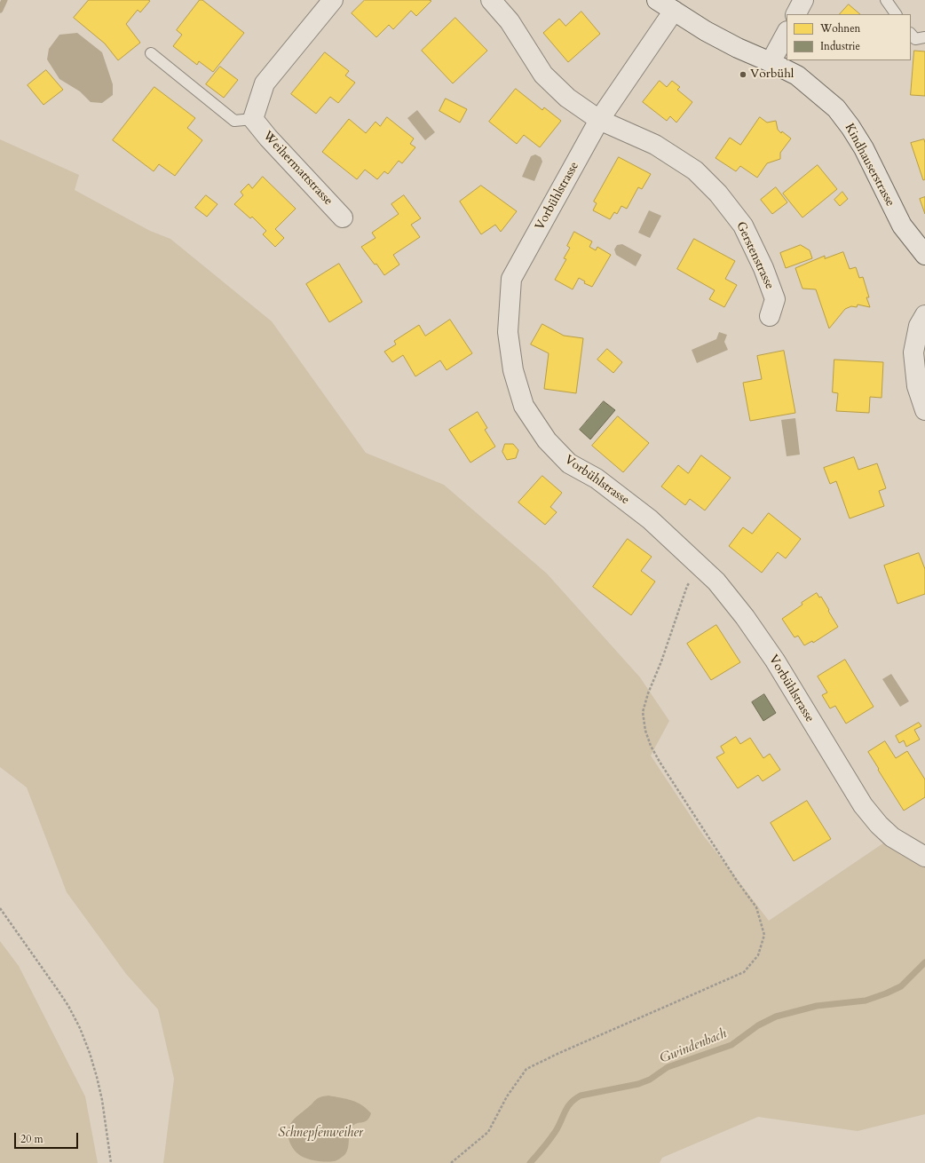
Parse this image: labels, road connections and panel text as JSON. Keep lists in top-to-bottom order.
{
  "streets": {
    "street": [
      "Kindhauserstrasse",
      "Weihermattstrasse",
      "Vorbühlstrasse",
      "Gerstenstrasse"
    ]
  },
  "crossings": [
    ["Kindhauserstrasse", "Vorbühlstrasse"],
    ["Vorbühlstrasse", "Gerstenstrasse"]
  ],
  "water": ["Gwindenbach", "Schnepfenweiher"],
  "places": ["Vorbühl"],
  "legend": ["Wohnen", "Industrie"],
  "scale_bar": "20 m"
}
